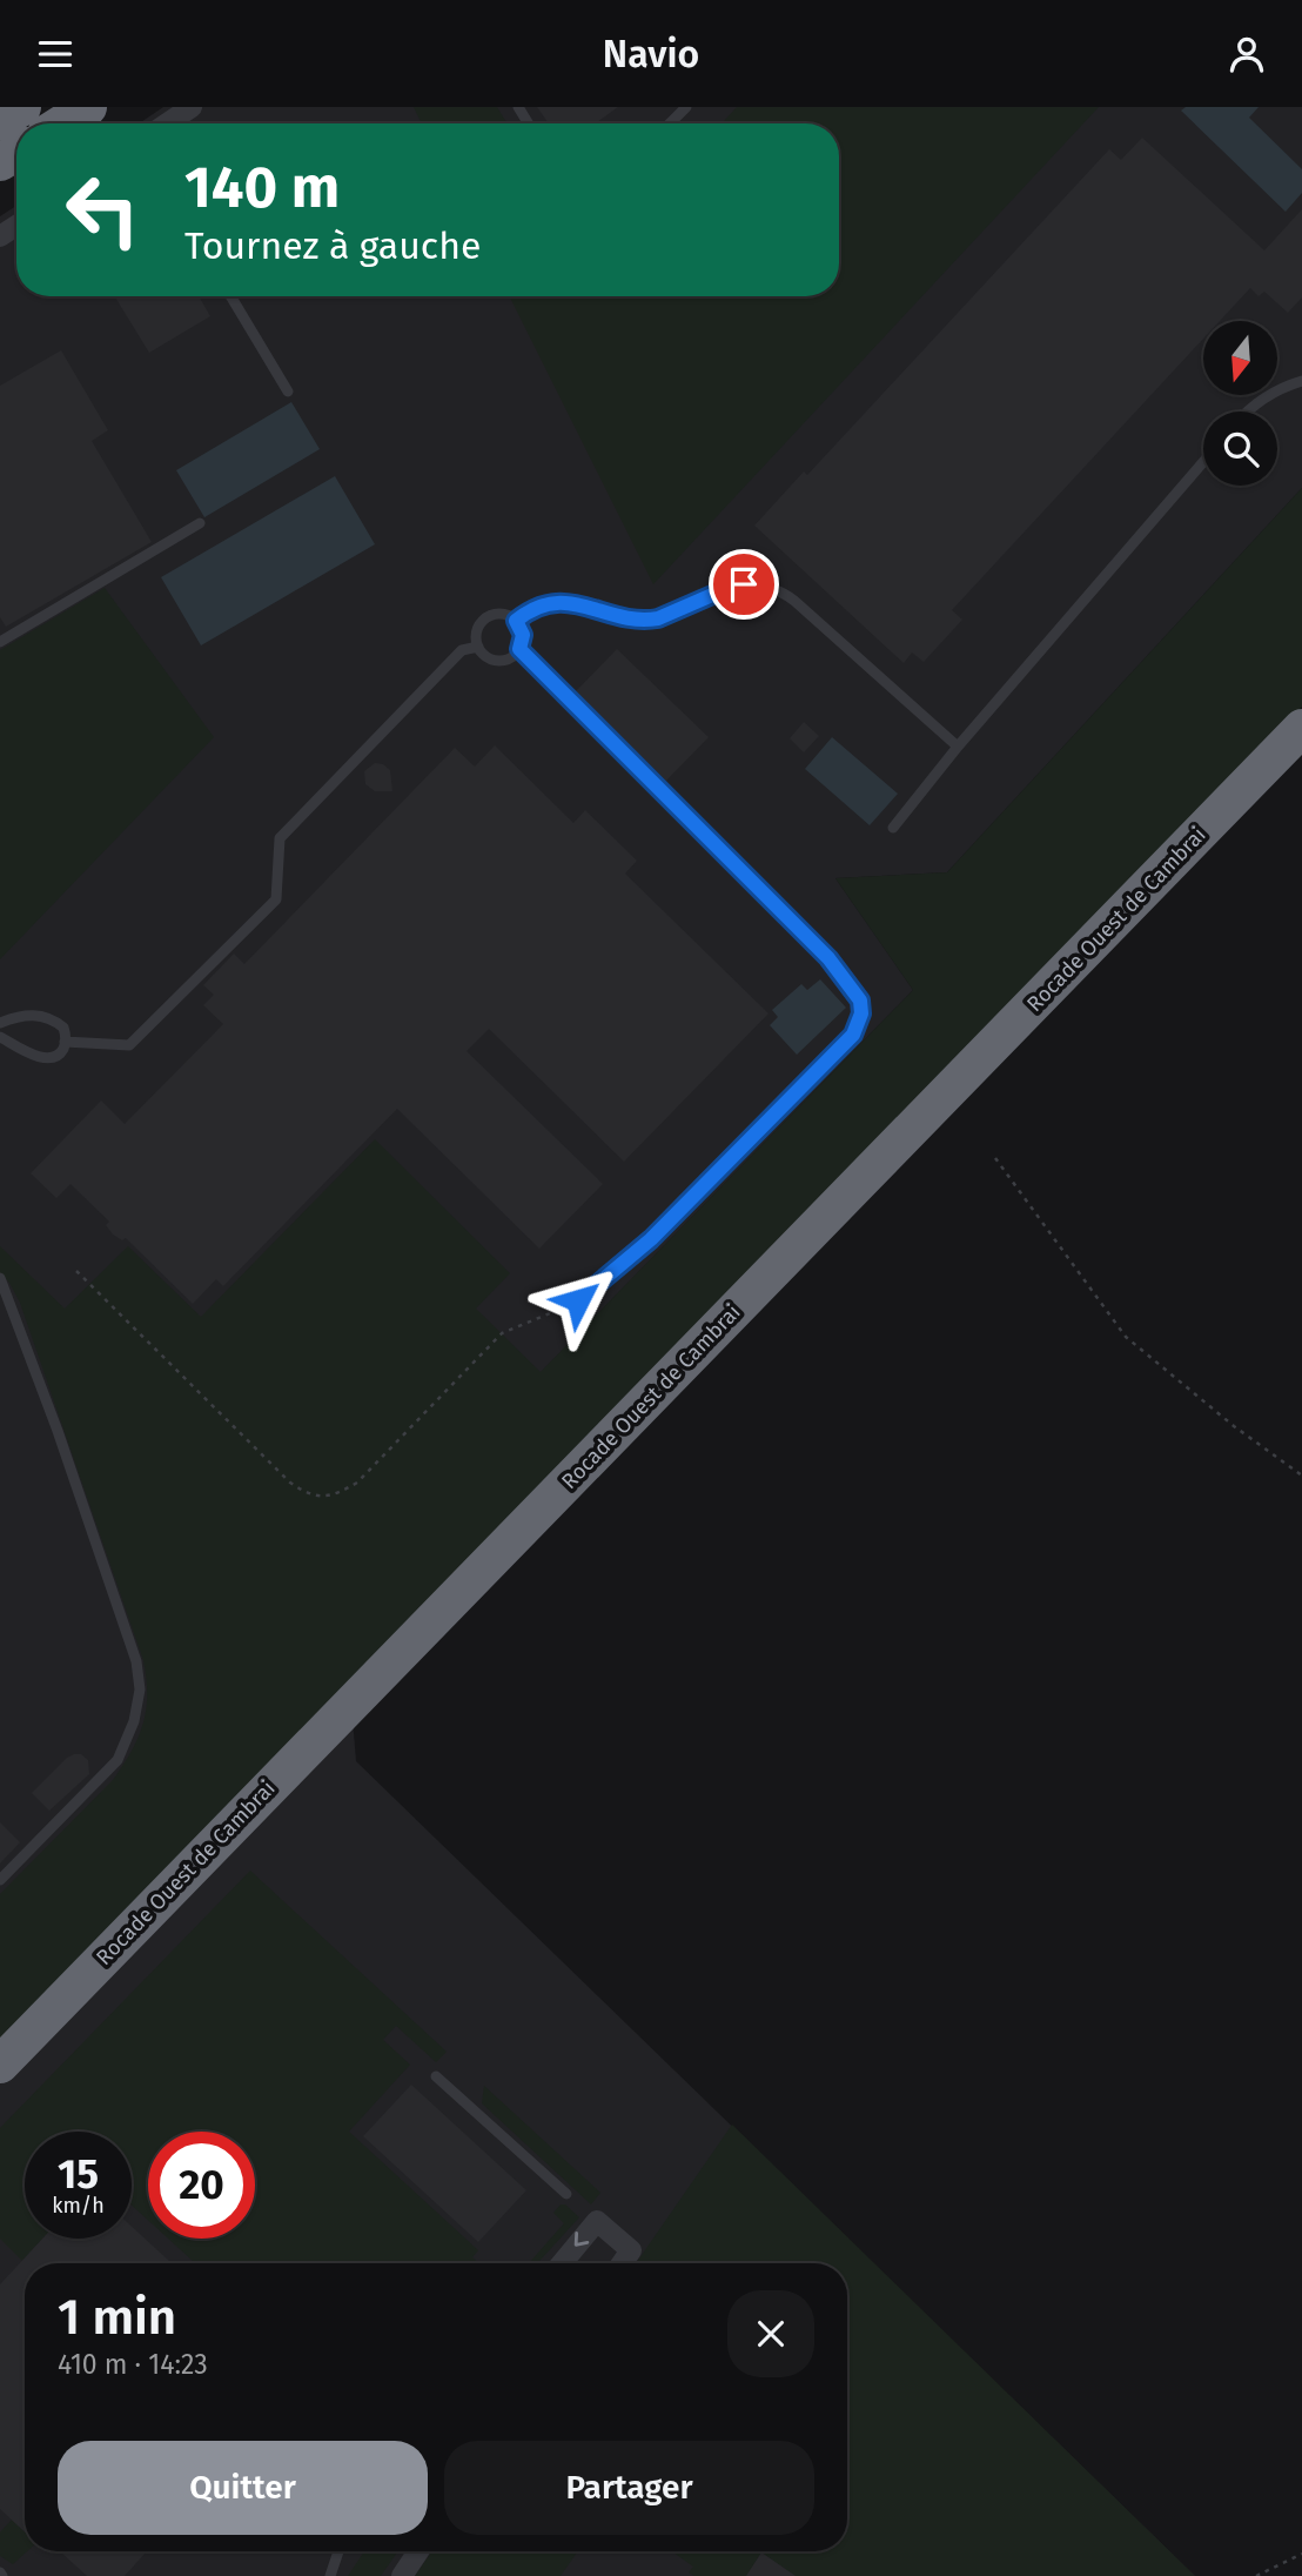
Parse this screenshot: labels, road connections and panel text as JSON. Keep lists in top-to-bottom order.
{
  "streets": {
    "highway": ["Rocade Ouest de Cambrai"]
  },
  "north": "bottom",
  "page": {
    "header": "Navio",
    "turn": ["140 m", "Tournez à gauche"],
    "speed": "15 km/h",
    "limit": "20",
    "heading": ["1 min", "410 m · 14:23"],
    "buttons": ["Quitter", "Partager"]
  }
}
